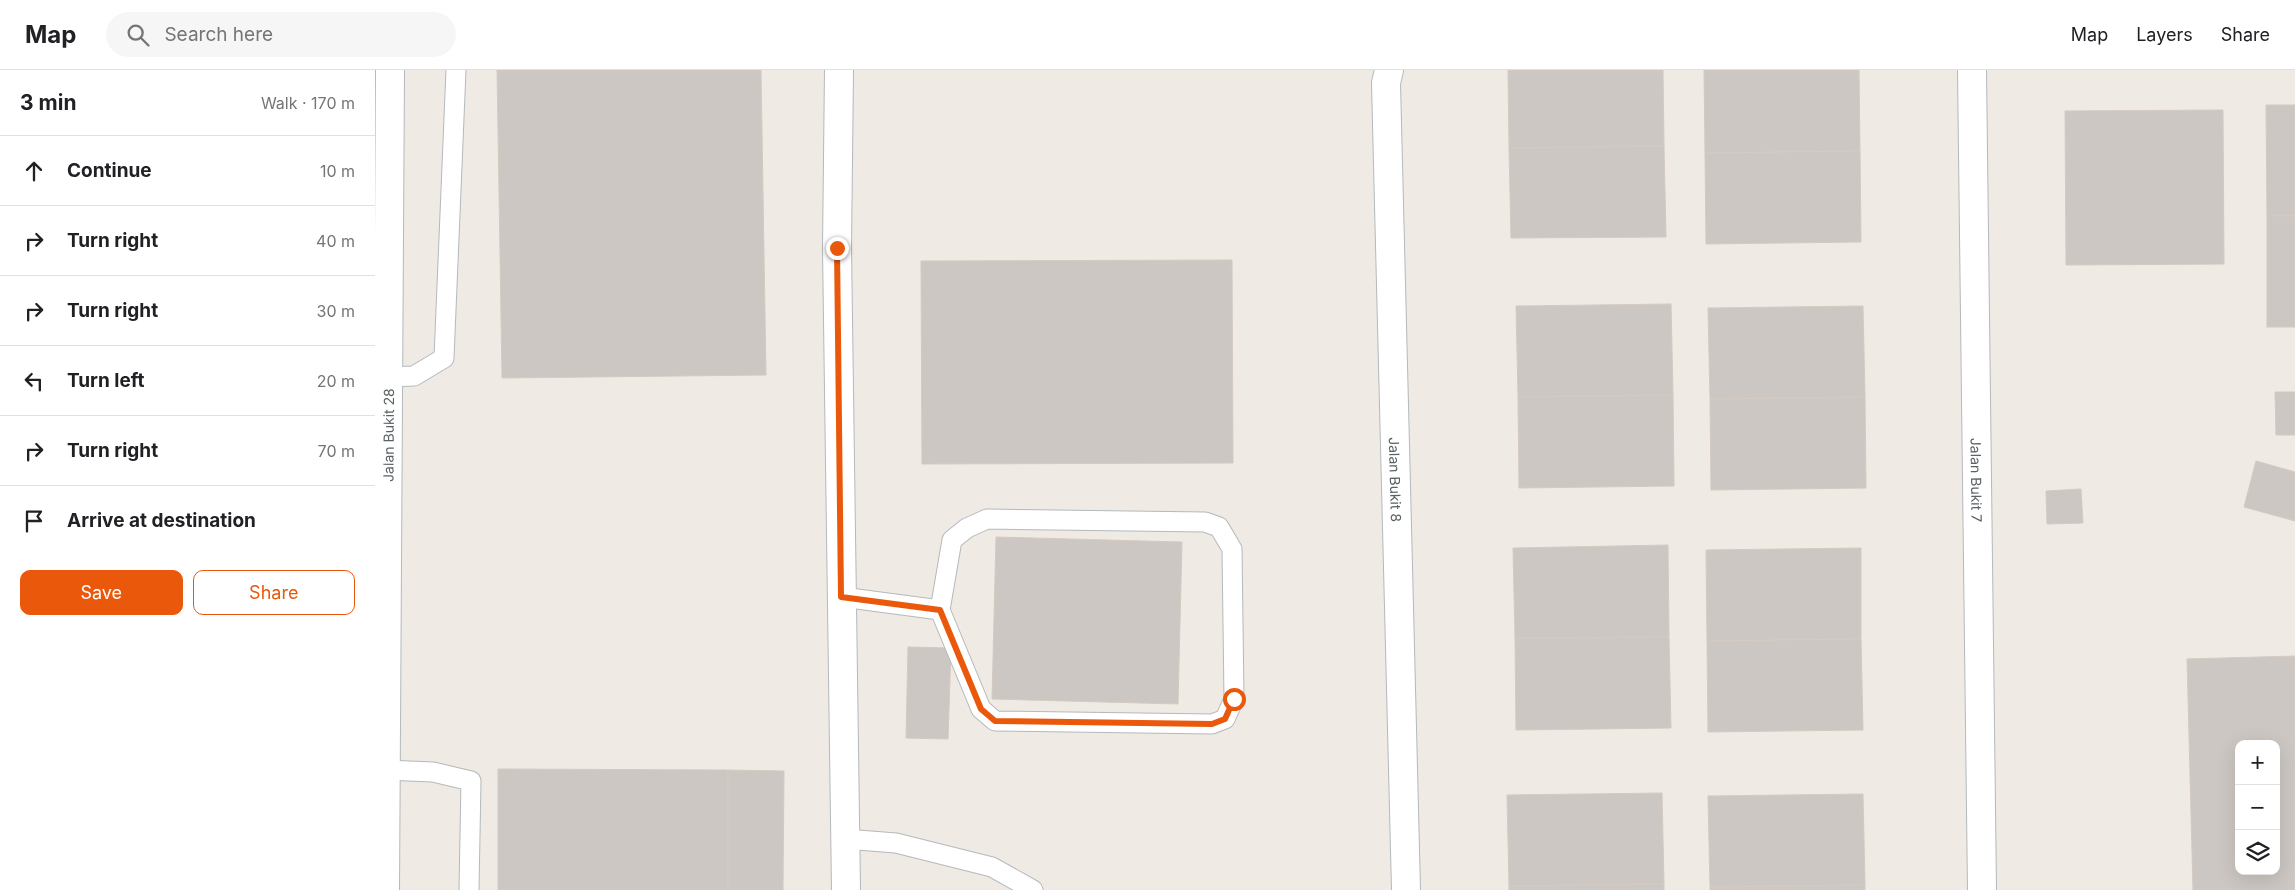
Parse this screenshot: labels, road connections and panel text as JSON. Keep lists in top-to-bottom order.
{
  "streets": {
    "street": ["Jalan Bukit 28", "Jalan Bukit 8", "Jalan Bukit 7"]
  },
  "page": {
    "header": "Map",
    "search": "Search here",
    "nav": ["Map", "Layers", "Share"],
    "heading": ["3 min", "Walk · 170 m"],
    "list": [
      ["Continue", "10 m"],
      ["Turn right", "40 m"],
      ["Turn right", "30 m"],
      ["Turn left", "20 m"],
      ["Turn right", "70 m"],
      "Arrive at destination"
    ],
    "buttons": ["Save", "Share"],
    "map_buttons": ["+", "−"]
  }
}
